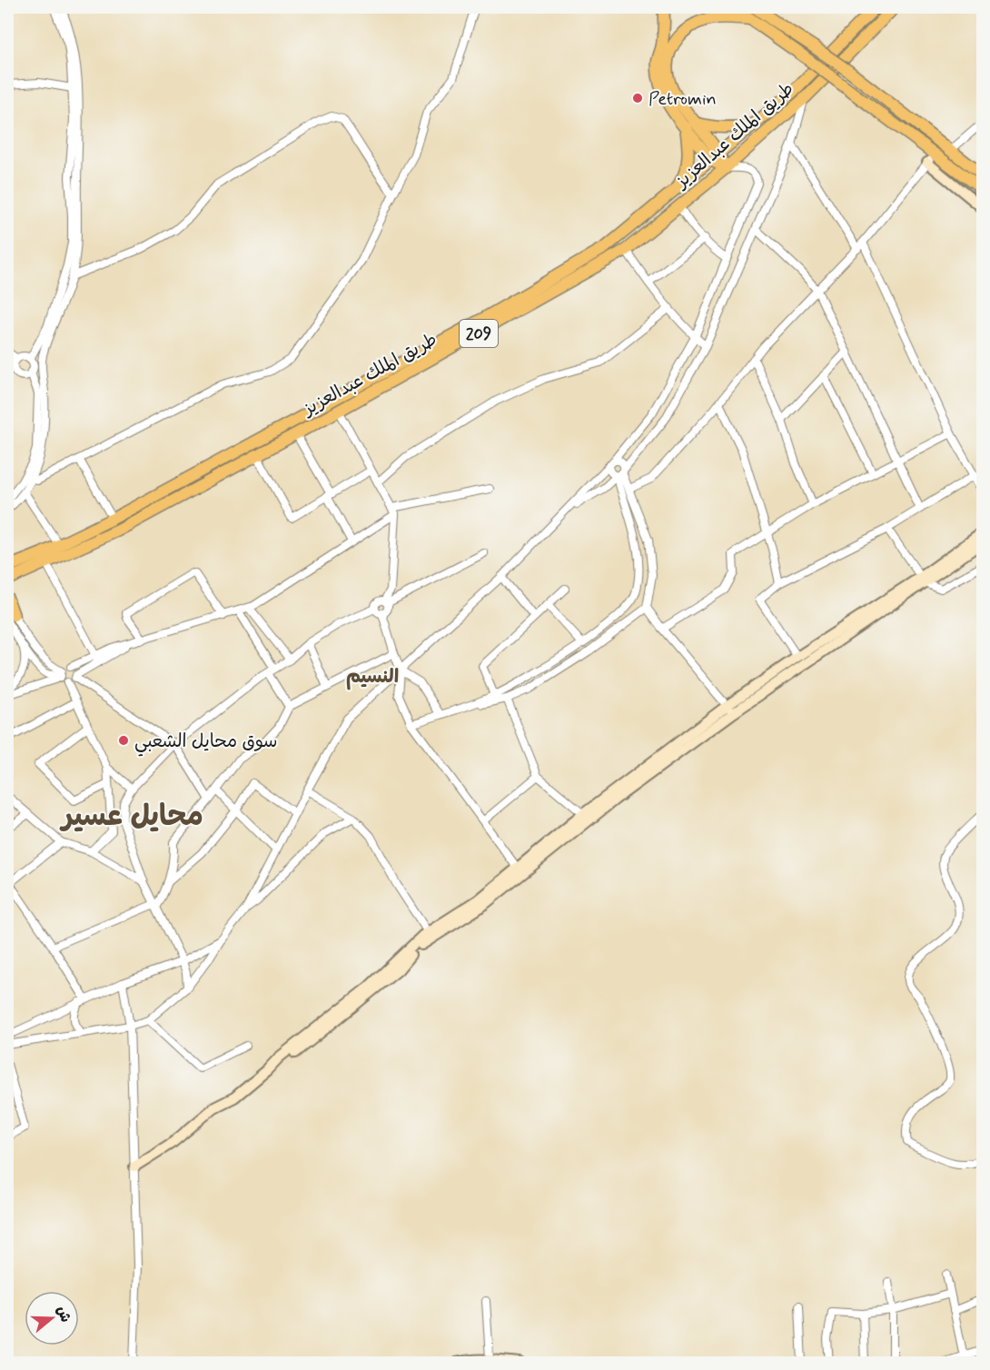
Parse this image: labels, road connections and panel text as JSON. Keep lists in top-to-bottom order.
{
  "streets": {
    "main road": ["طريق الملك عبدالعزيز", "209"]
  },
  "districts": ["النسيم", "محايل عسير"],
  "places": ["Petromin", "سوق محايل الشعبي"],
  "north": "right"
}
